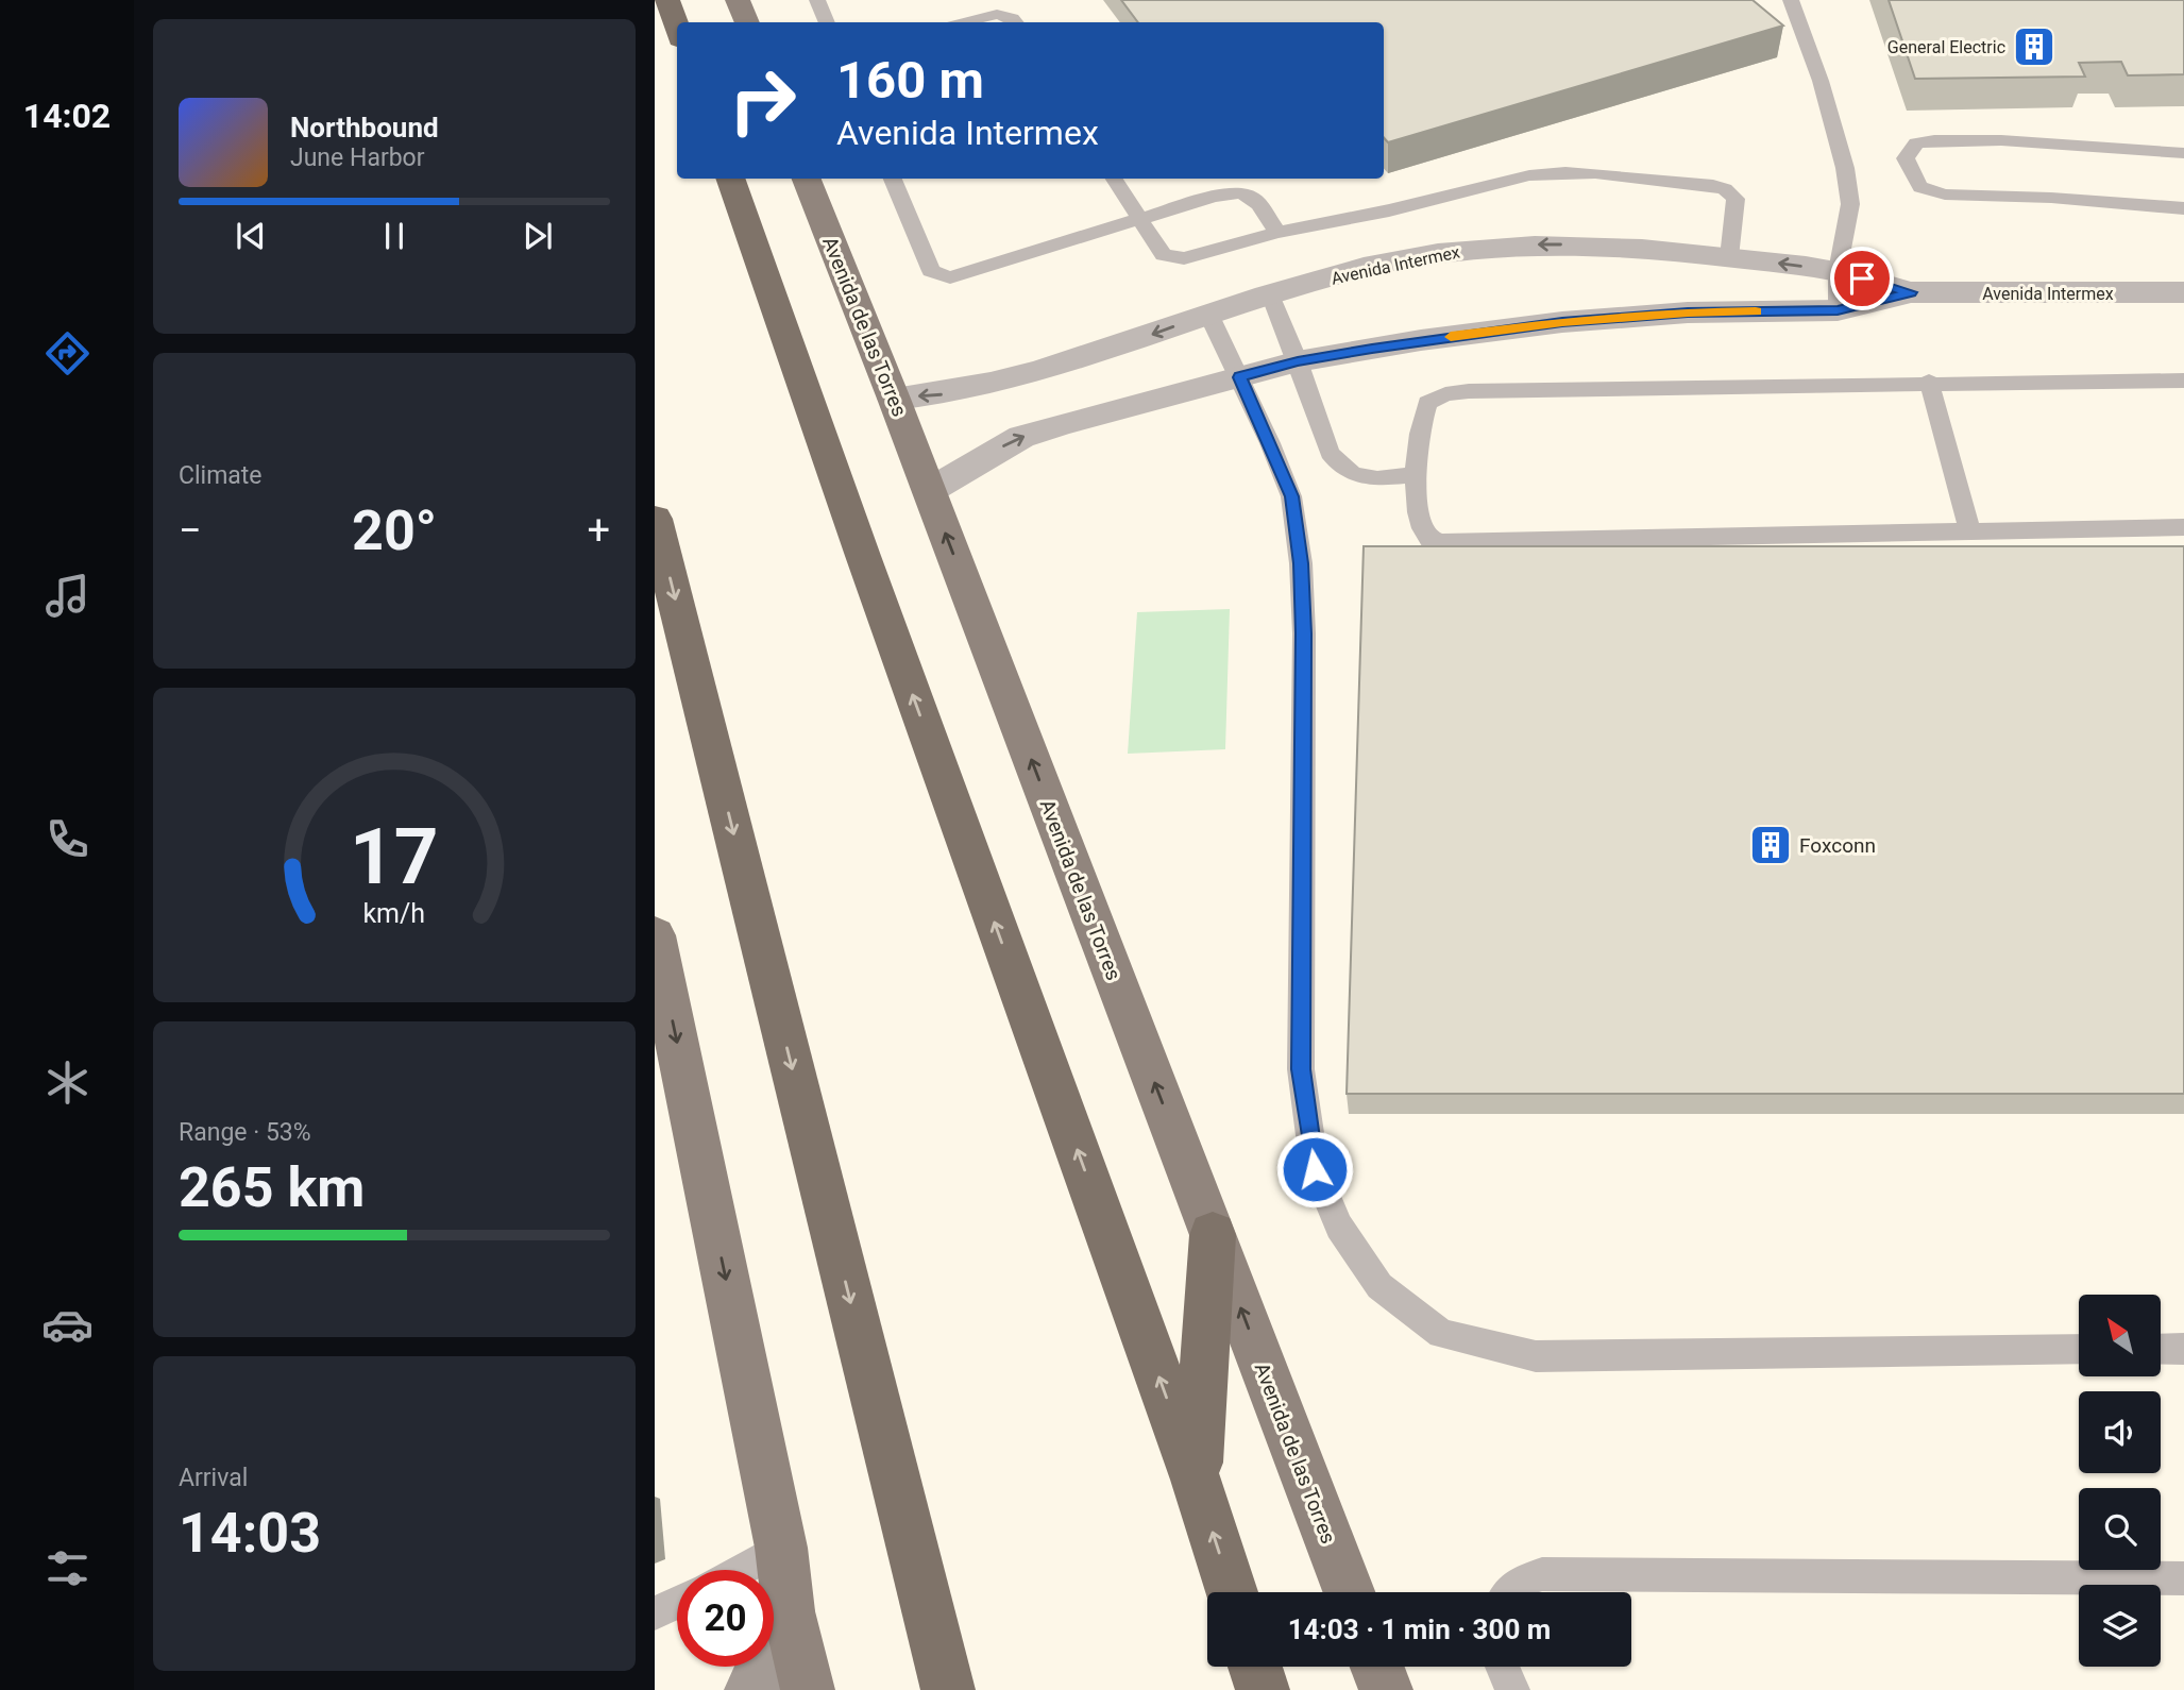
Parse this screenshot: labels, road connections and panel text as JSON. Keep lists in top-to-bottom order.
{
  "streets": {
    "main road": ["Avenida de las Torres"],
    "street": ["Avenida Intermex"]
  },
  "crossings": [
    ["Avenida Intermex", "Avenida de las Torres"]
  ],
  "one_way": ["Avenida de las Torres"],
  "places": {
    "building": ["General Electric", "Foxconn"]
  },
  "north": "top left",
  "page": {
    "tabs": "14:02",
    "turn": ["160 m", "Avenida Intermex"],
    "song": ["Northbound", "June Harbor"],
    "tile": [
      "Climate",
      ["Range · 53%", "265 km"],
      ["Arrival", "14:03"]
    ],
    "heat": ["−", "20°", "+"],
    "limit": "20",
    "trip": "14:03 · 1 min · 300 m",
    "gauge": ["17", "km/h"]
  }
}
